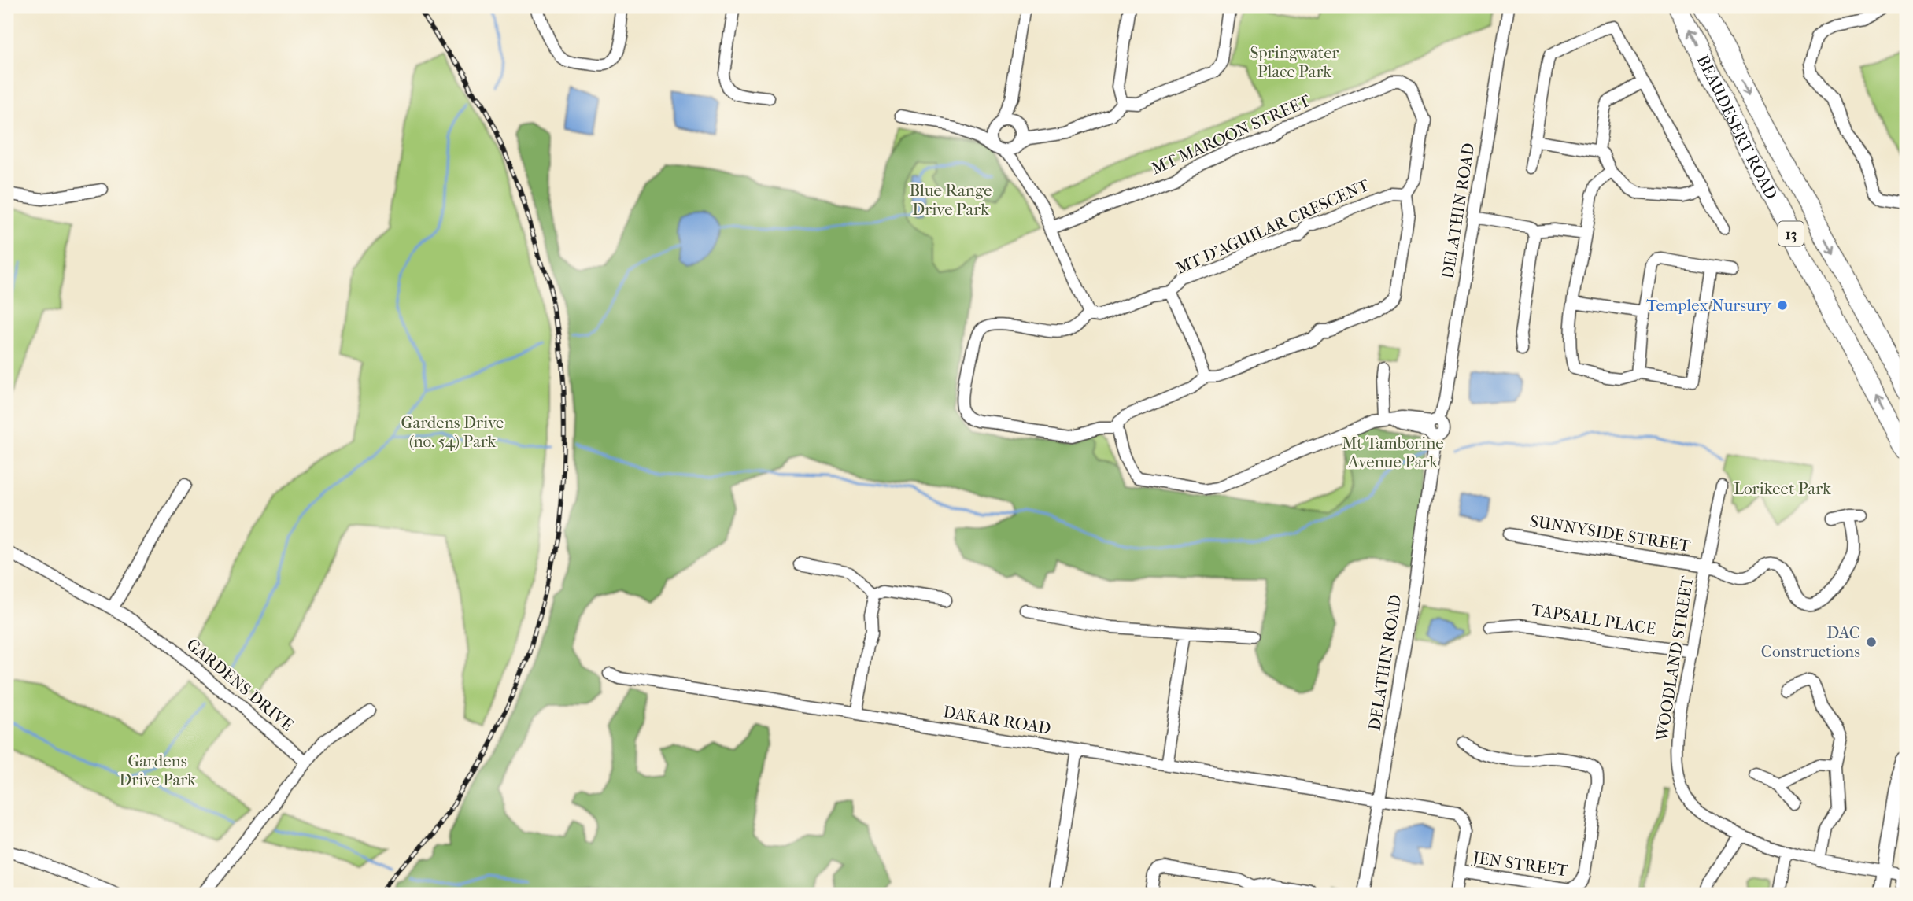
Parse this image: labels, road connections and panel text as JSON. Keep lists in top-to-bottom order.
{
  "streets": {
    "highway": ["BEAUDESERT ROAD", "13"],
    "street": [
      "MT MAROON STREET",
      "DELATHIN ROAD",
      "MT D'AGUILAR CRESCENT",
      "SUNNYSIDE STREET",
      "TAPSALL PLACE",
      "WOODLAND STREET",
      "GARDENS DRIVE",
      "DAKAR ROAD",
      "JEN STREET"
    ]
  },
  "crossings": [
    ["MT MAROON STREET", "MT D'AGUILAR CRESCENT"],
    ["DELATHIN ROAD", "DAKAR ROAD"],
    ["SUNNYSIDE STREET", "WOODLAND STREET"],
    ["TAPSALL PLACE", "WOODLAND STREET"],
    ["DAKAR ROAD", "JEN STREET"]
  ],
  "parks": [
    "Springwater Place Park",
    "Blue Range Drive Park",
    "Gardens Drive (no. 54) Park",
    "Mt Tamborine Avenue Park",
    "Lorikeet Park",
    "Gardens Drive Park"
  ],
  "places": ["Templex Nursury", "DAC Constructions"]
}
